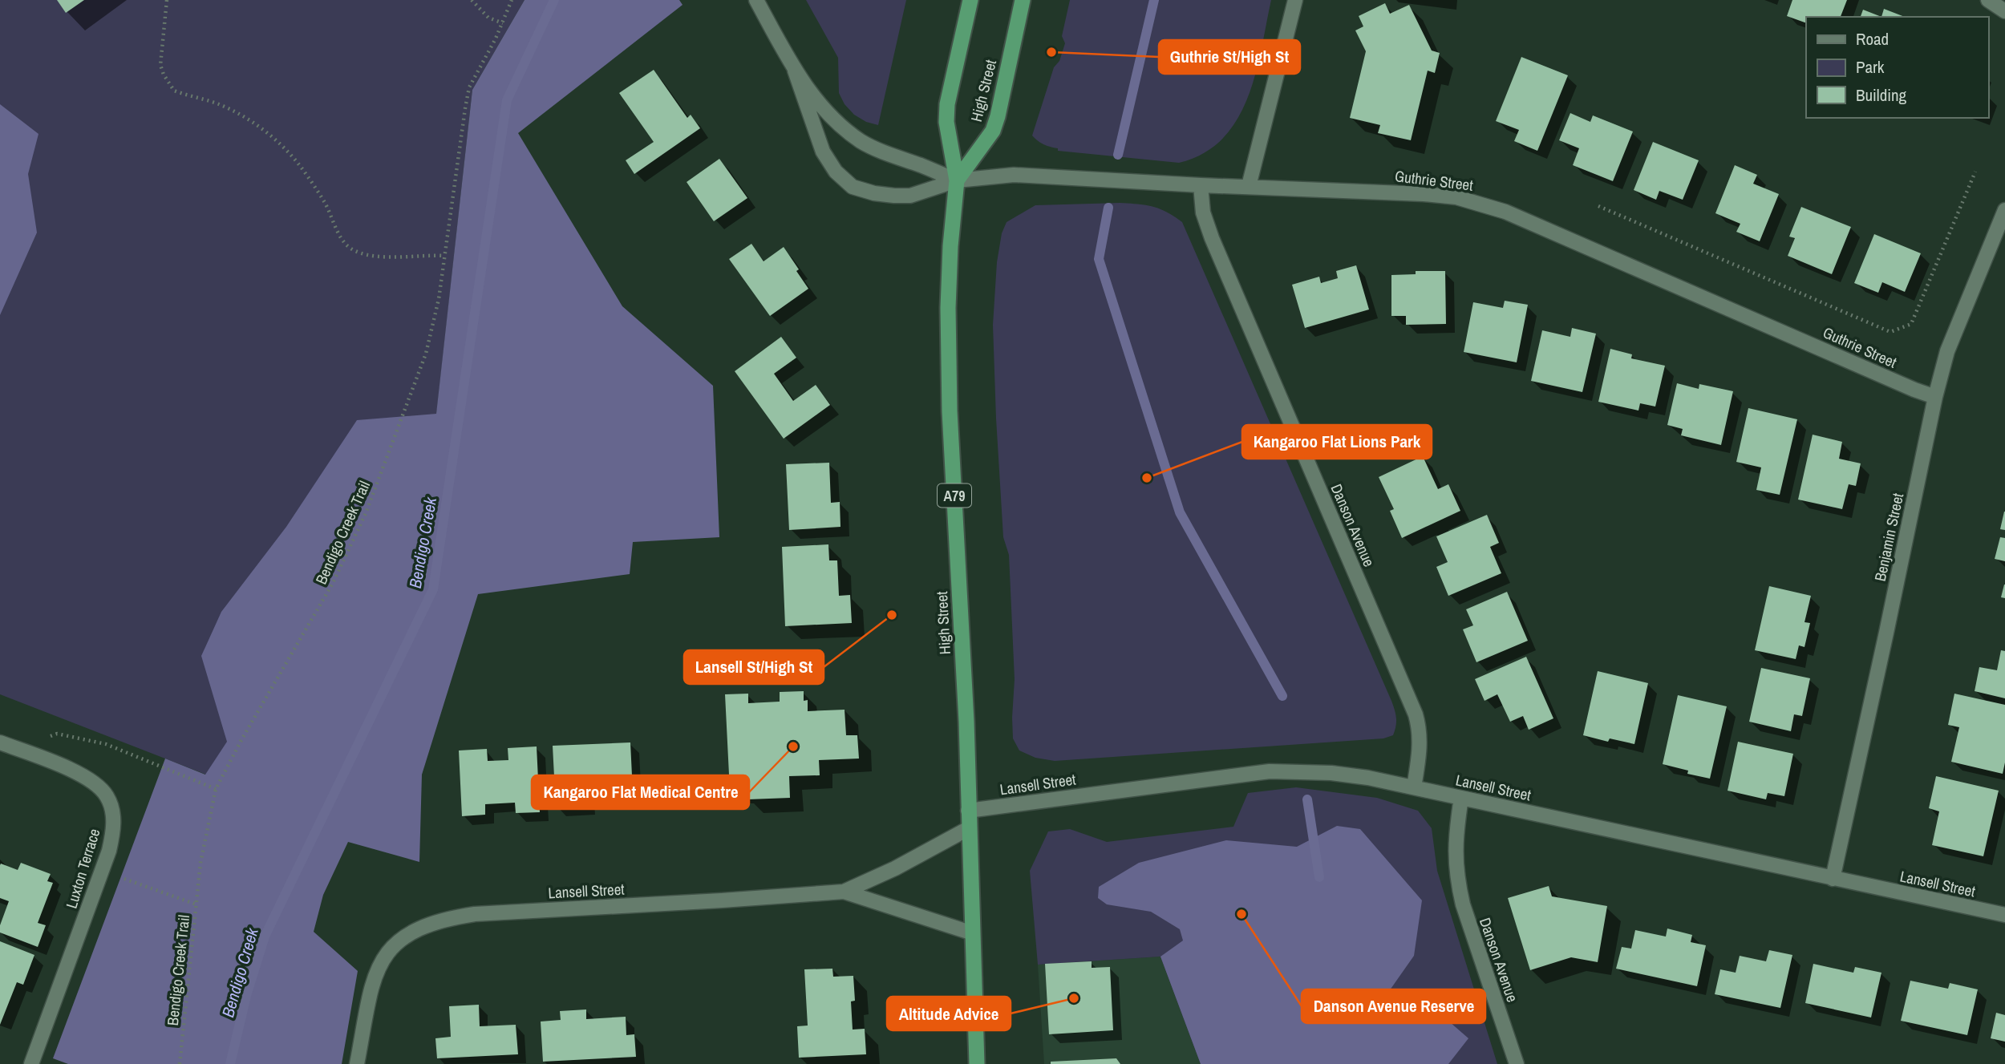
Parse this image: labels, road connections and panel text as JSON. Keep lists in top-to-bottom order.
{
  "streets": {
    "highway": ["High Street", "A79"],
    "street": [
      "Guthrie Street",
      "Danson Avenue",
      "Benjamin Street",
      "Lansell Street",
      "Luxton Terrace"
    ],
    "path": ["Bendigo Creek Trail"]
  },
  "crossings": [
    ["High Street", "Guthrie Street"],
    ["High Street", "Lansell Street"],
    ["Guthrie Street", "Danson Avenue"],
    ["Guthrie Street", "Benjamin Street"],
    ["Danson Avenue", "Lansell Street"],
    ["Benjamin Street", "Lansell Street"]
  ],
  "water": ["Bendigo Creek"],
  "places": [
    "Guthrie St/High St",
    "Kangaroo Flat Lions Park",
    "Lansell St/High St",
    "Kangaroo Flat Medical Centre",
    "Danson Avenue Reserve",
    "Altitude Advice"
  ],
  "legend": ["Road", "Park", "Building"]
}
